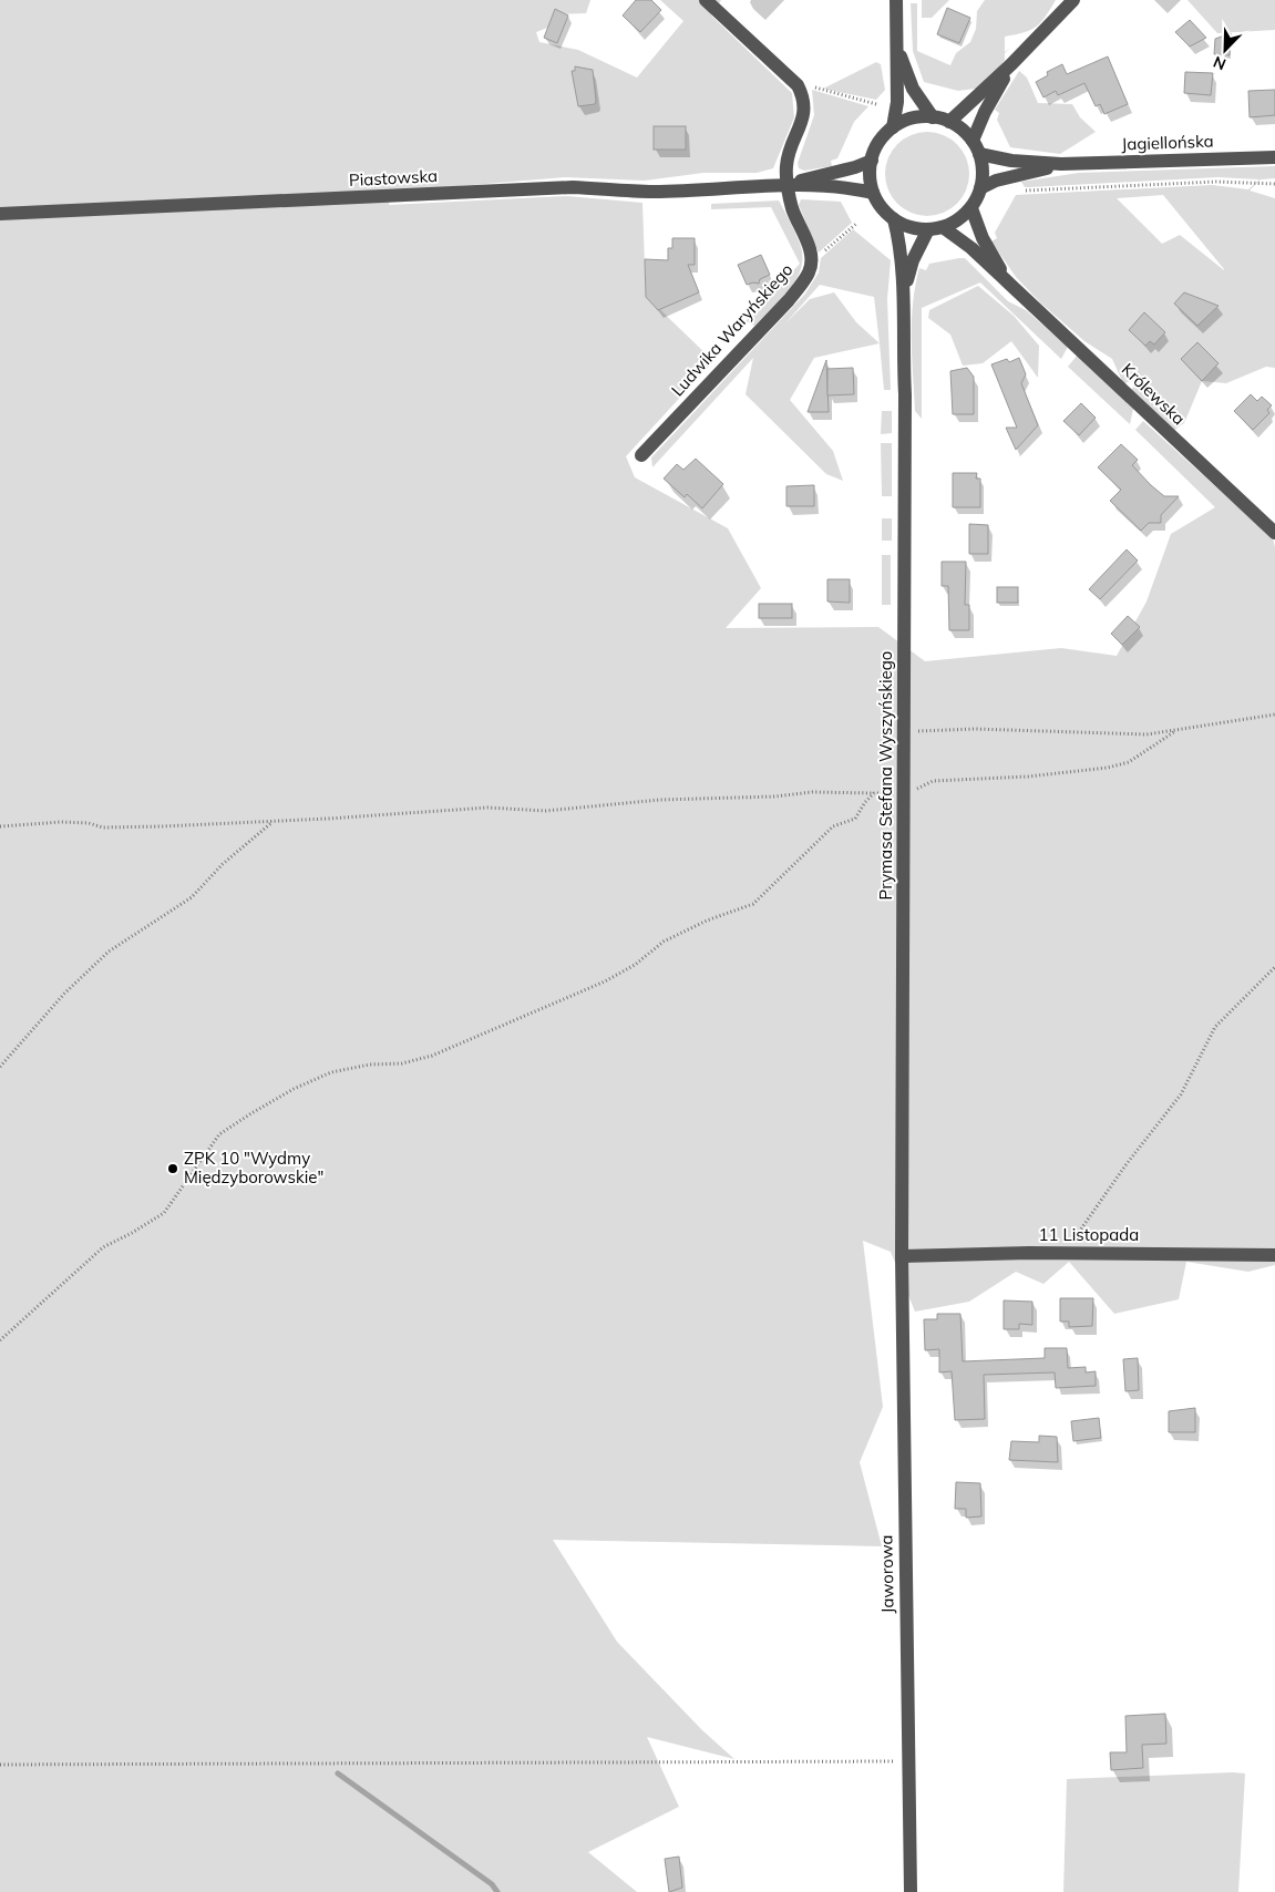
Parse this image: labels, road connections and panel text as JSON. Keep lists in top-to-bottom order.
{
  "streets": {
    "street": [
      "Jagiellońska",
      "Piastowska",
      "Ludwika Waryńskiego",
      "Królewska",
      "Prymasa Stefana Wyszyńskiego",
      "11 Listopada",
      "Jaworowa"
    ]
  },
  "crossings": [
    ["Jagiellońska", "Piastowska"],
    ["Jagiellońska", "Królewska"],
    ["Jagiellońska", "Prymasa Stefana Wyszyńskiego"],
    ["Piastowska", "Ludwika Waryńskiego"],
    ["Piastowska", "Królewska"],
    ["Piastowska", "Prymasa Stefana Wyszyńskiego"],
    ["Królewska", "Prymasa Stefana Wyszyńskiego"],
    ["Prymasa Stefana Wyszyńskiego", "11 Listopada"],
    ["Prymasa Stefana Wyszyńskiego", "Jaworowa"],
    ["11 Listopada", "Jaworowa"]
  ],
  "places": ["ZPK 10 \"Wydmy Międzyborowskie\""],
  "north": "bottom left"
}
